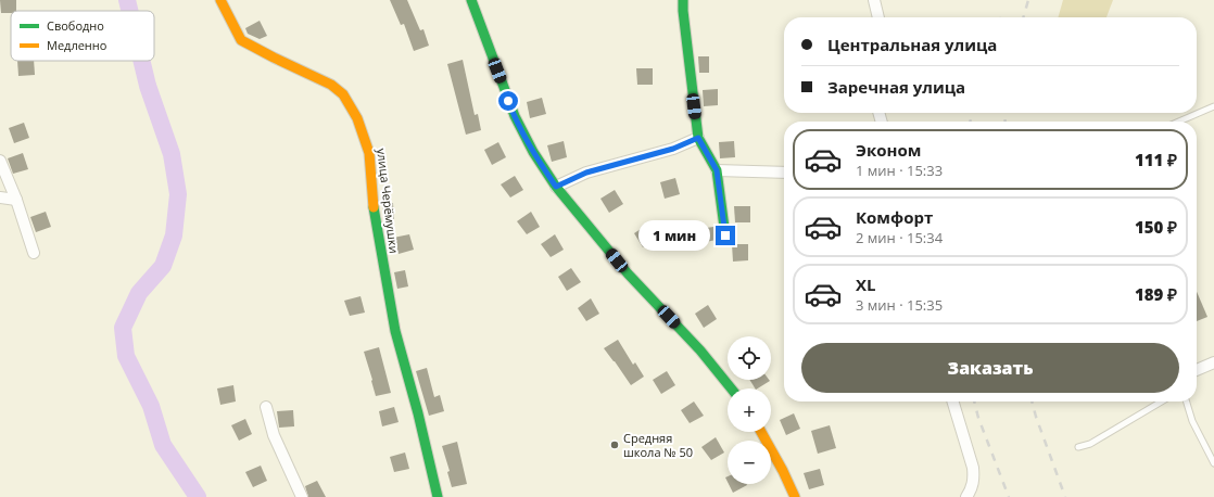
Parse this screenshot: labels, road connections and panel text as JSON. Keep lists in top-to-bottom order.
{
  "streets": {
    "street": ["улица Черёмушки"]
  },
  "places": ["Средняя школа № 50"],
  "legend": ["Свободно", "Медленно"],
  "page": {
    "banner": ["Центральная улица", "Заречная улица"],
    "list": [
      {
        "name": "Эконом",
        "note": "1 мин · 15:33",
        "value": "111 ₽"
      },
      {
        "name": "Комфорт",
        "note": "2 мин · 15:34",
        "value": "150 ₽"
      },
      {
        "name": "XL",
        "note": "3 мин · 15:35",
        "value": "189 ₽"
      }
    ],
    "bubble": "1 мин",
    "buttons": "Заказать",
    "map_buttons": ["+", "−"]
  }
}
